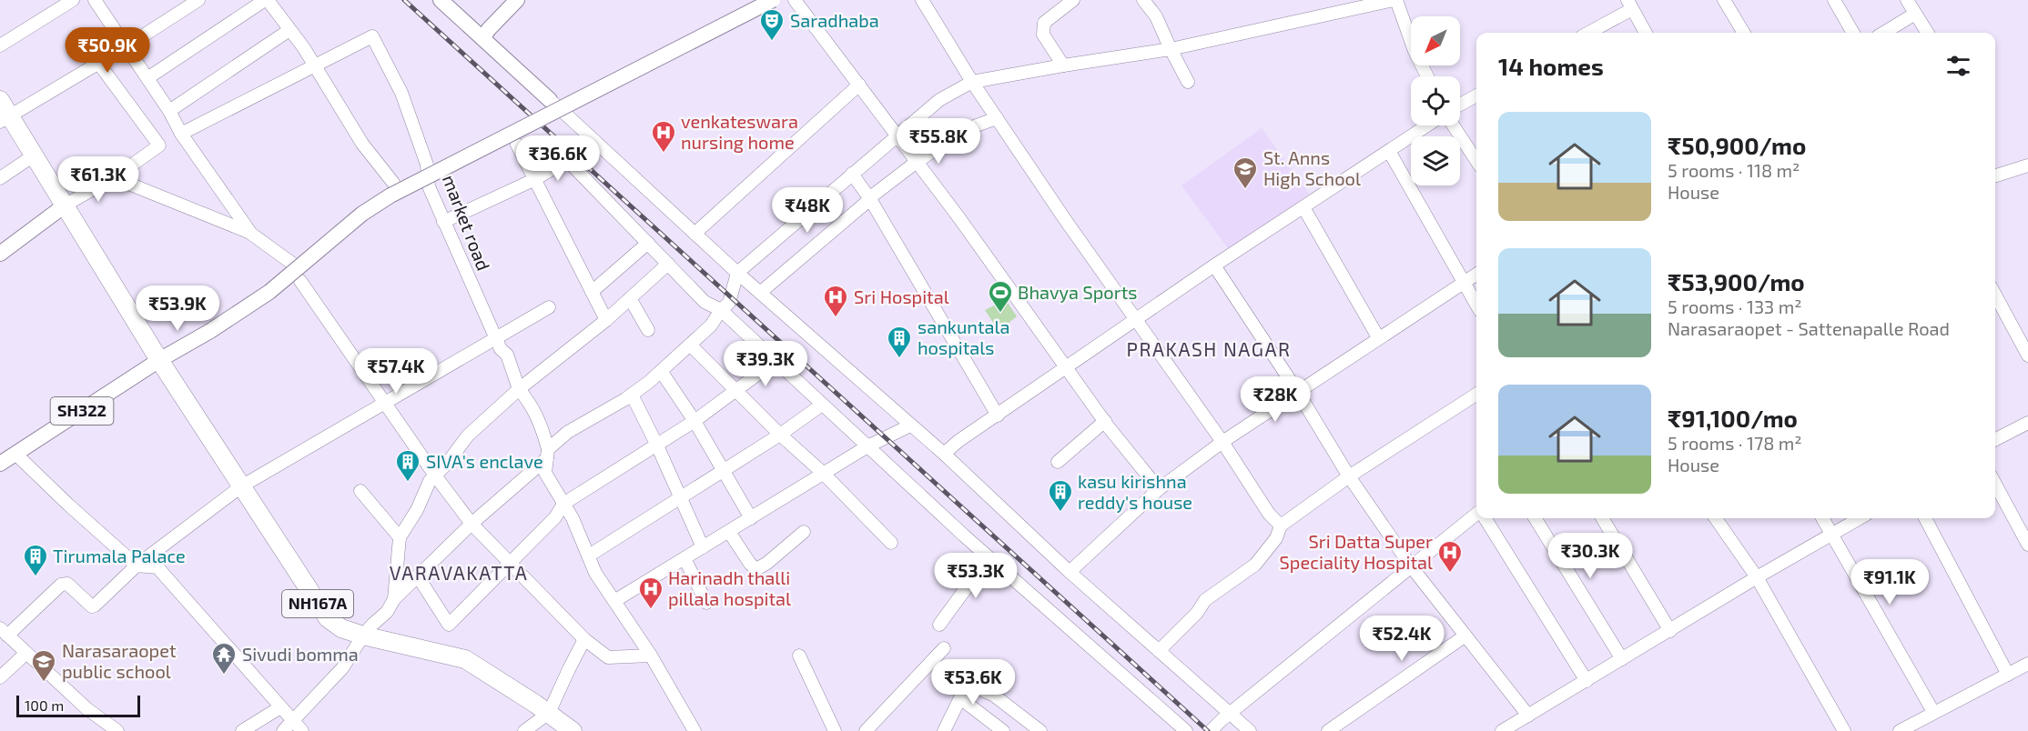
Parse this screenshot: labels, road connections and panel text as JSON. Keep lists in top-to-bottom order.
{
  "streets": {
    "highway": ["NH167A"],
    "main road": ["SH322"],
    "street": ["market road"]
  },
  "crossings": [
    ["SH322", "NH167A"]
  ],
  "districts": ["PRAKASH NAGAR", "VARAVAKATTA"],
  "places": {
    "theatre": ["Saradhaba"],
    "hospital": [
      "venkateswara nursing home",
      "Sri Hospital",
      "Sri Datta Super Speciality Hospital",
      "Harinadh thalli pillala hospital"
    ],
    "school or university": ["St. Anns High School", "Narasaraopet public school"],
    "sports": ["Bhavya Sports"],
    "building": [
      "sankuntala hospitals",
      "SIVA's enclave",
      "kasu kirishna reddy's house",
      "Tirumala Palace"
    ],
    "temple": ["Sivudi bomma"]
  },
  "scale_bar": "100 m",
  "north": "bottom left",
  "page": {
    "price": [
      "₹50.9K",
      "₹55.8K",
      "₹36.6K",
      "₹61.3K",
      "₹48K",
      "₹53.9K",
      "₹39.3K",
      "₹57.4K",
      "₹28K",
      "₹30.3K",
      "₹53.3K",
      "₹91.1K",
      "₹52.4K",
      "₹53.6K"
    ],
    "heading": "14 homes",
    "list": [
      {
        "name": "₹50,900/mo",
        "note": "5 rooms · 118 m² · House"
      },
      {
        "name": "₹53,900/mo",
        "note": "5 rooms · 133 m² · Narasaraopet - Sattenapalle Road"
      },
      {
        "name": "₹91,100/mo",
        "note": "5 rooms · 178 m² · House"
      }
    ],
    "scale": "100 m"
  }
}
